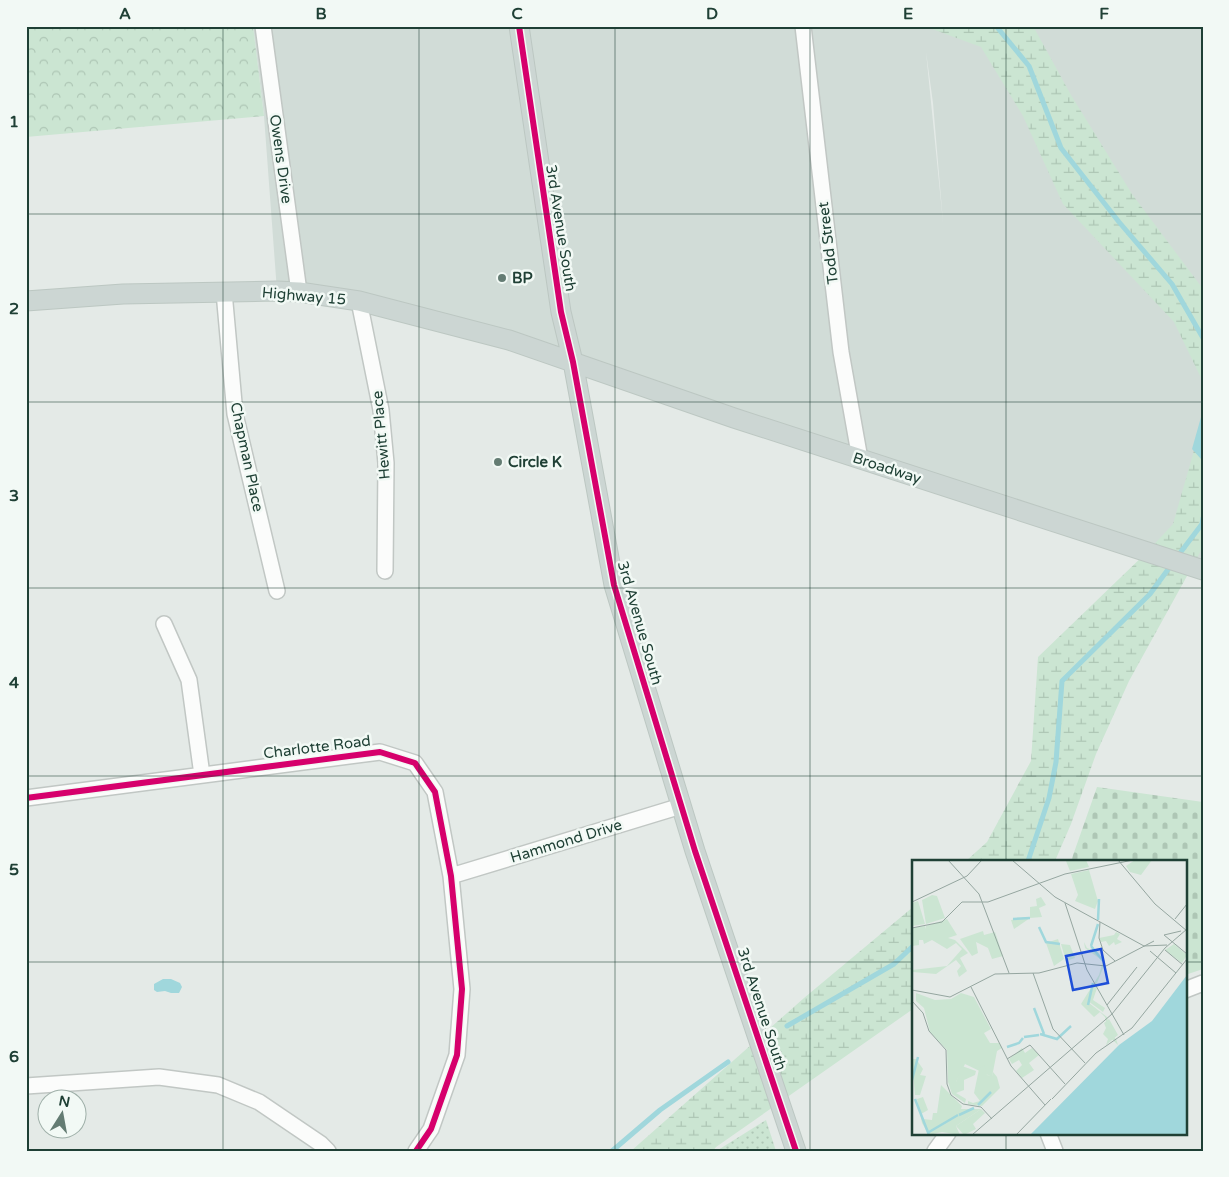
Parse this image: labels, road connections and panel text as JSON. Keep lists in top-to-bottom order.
{
  "streets": {
    "main road": ["3rd Avenue South", "Highway 15", "Broadway"],
    "street": [
      "Owens Drive",
      "Todd Street",
      "Hewitt Place",
      "Chapman Place",
      "Charlotte Road",
      "Hammond Drive"
    ]
  },
  "crossings": [
    ["Owens Drive", "Highway 15"],
    ["3rd Avenue South", "Highway 15"],
    ["3rd Avenue South", "Broadway"],
    ["3rd Avenue South", "Hammond Drive"],
    ["Todd Street", "Broadway"],
    ["Highway 15", "Hewitt Place"],
    ["Highway 15", "Chapman Place"],
    ["Highway 15", "Broadway"],
    ["Charlotte Road", "Hammond Drive"]
  ],
  "places": ["BP", "Circle K"],
  "north": "top",
  "grid": {
    "columns": [
      "A",
      "B",
      "C",
      "D",
      "E",
      "F"
    ],
    "rows": [
      "1",
      "2",
      "3",
      "4",
      "5",
      "6"
    ]
  }
}
